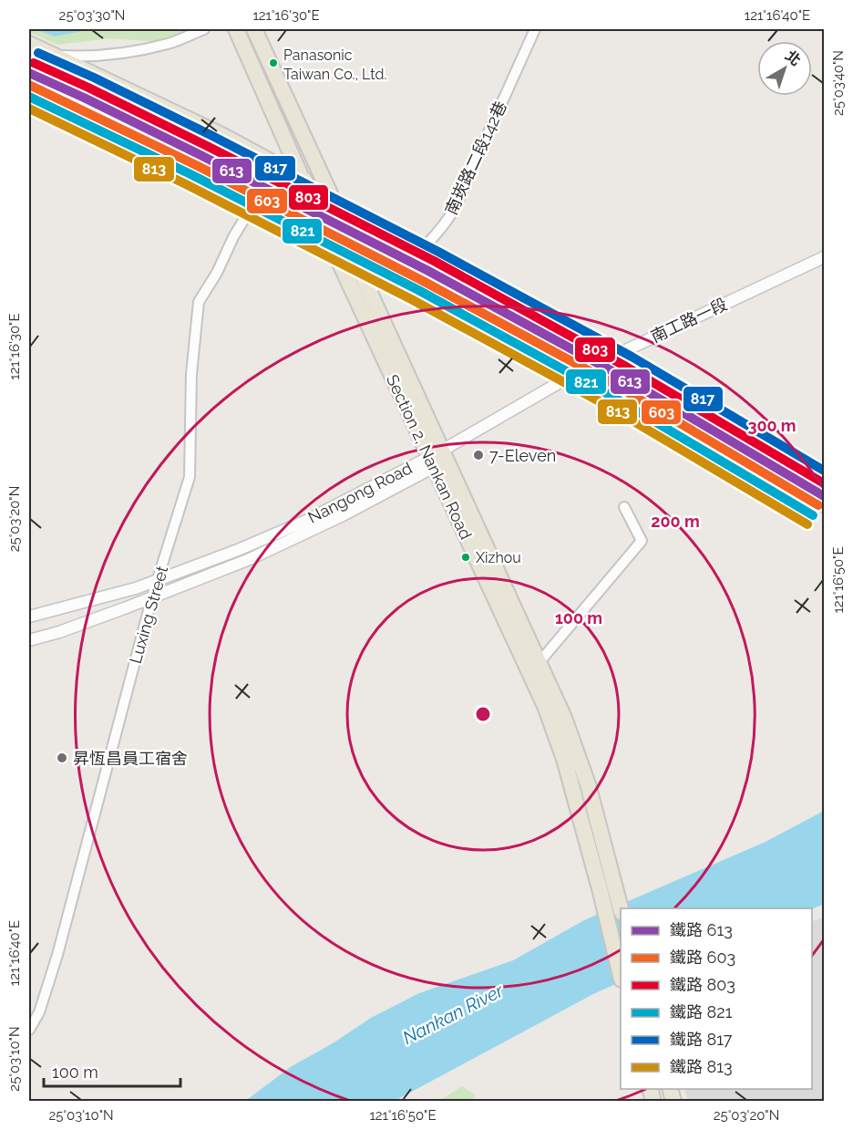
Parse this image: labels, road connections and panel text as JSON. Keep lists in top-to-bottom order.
{
  "streets": {
    "main road": ["Section 2, Nankan Road"],
    "street": [
      "南崁路二段142巷",
      "南工路一段",
      "Nangong Road",
      "Luxing Street"
    ]
  },
  "crossings": [
    ["南崁路二段142巷", "Section 2, Nankan Road"],
    ["南工路一段", "Section 2, Nankan Road"],
    ["南工路一段", "Nangong Road"],
    ["Section 2, Nankan Road", "Nangong Road"],
    ["Nangong Road", "Luxing Street"]
  ],
  "water": ["Nankan River"],
  "places": [
    "Panasonic Taiwan Co., Ltd.",
    "7-Eleven",
    "Xizhou",
    "昇恆昌員工宿舍"
  ],
  "lines": [
    "rail line 817",
    "rail line 803",
    "rail line 613",
    "rail line 603",
    "rail line 821",
    "rail line 813"
  ],
  "legend": [
    "鐵路 613",
    "鐵路 603",
    "鐵路 803",
    "鐵路 821",
    "鐵路 817",
    "鐵路 813"
  ],
  "scale_bar": "100 m",
  "north": "top right",
  "coordinates": [
    "25°03'30\"N",
    "121°16'30\"E",
    "121°16'40\"E",
    "25°03'40\"N",
    "25°03'20\"N",
    "121°16'50\"E",
    "25°03'10\"N"
  ],
  "rings": ["300 m", "200 m", "100 m"]
}
